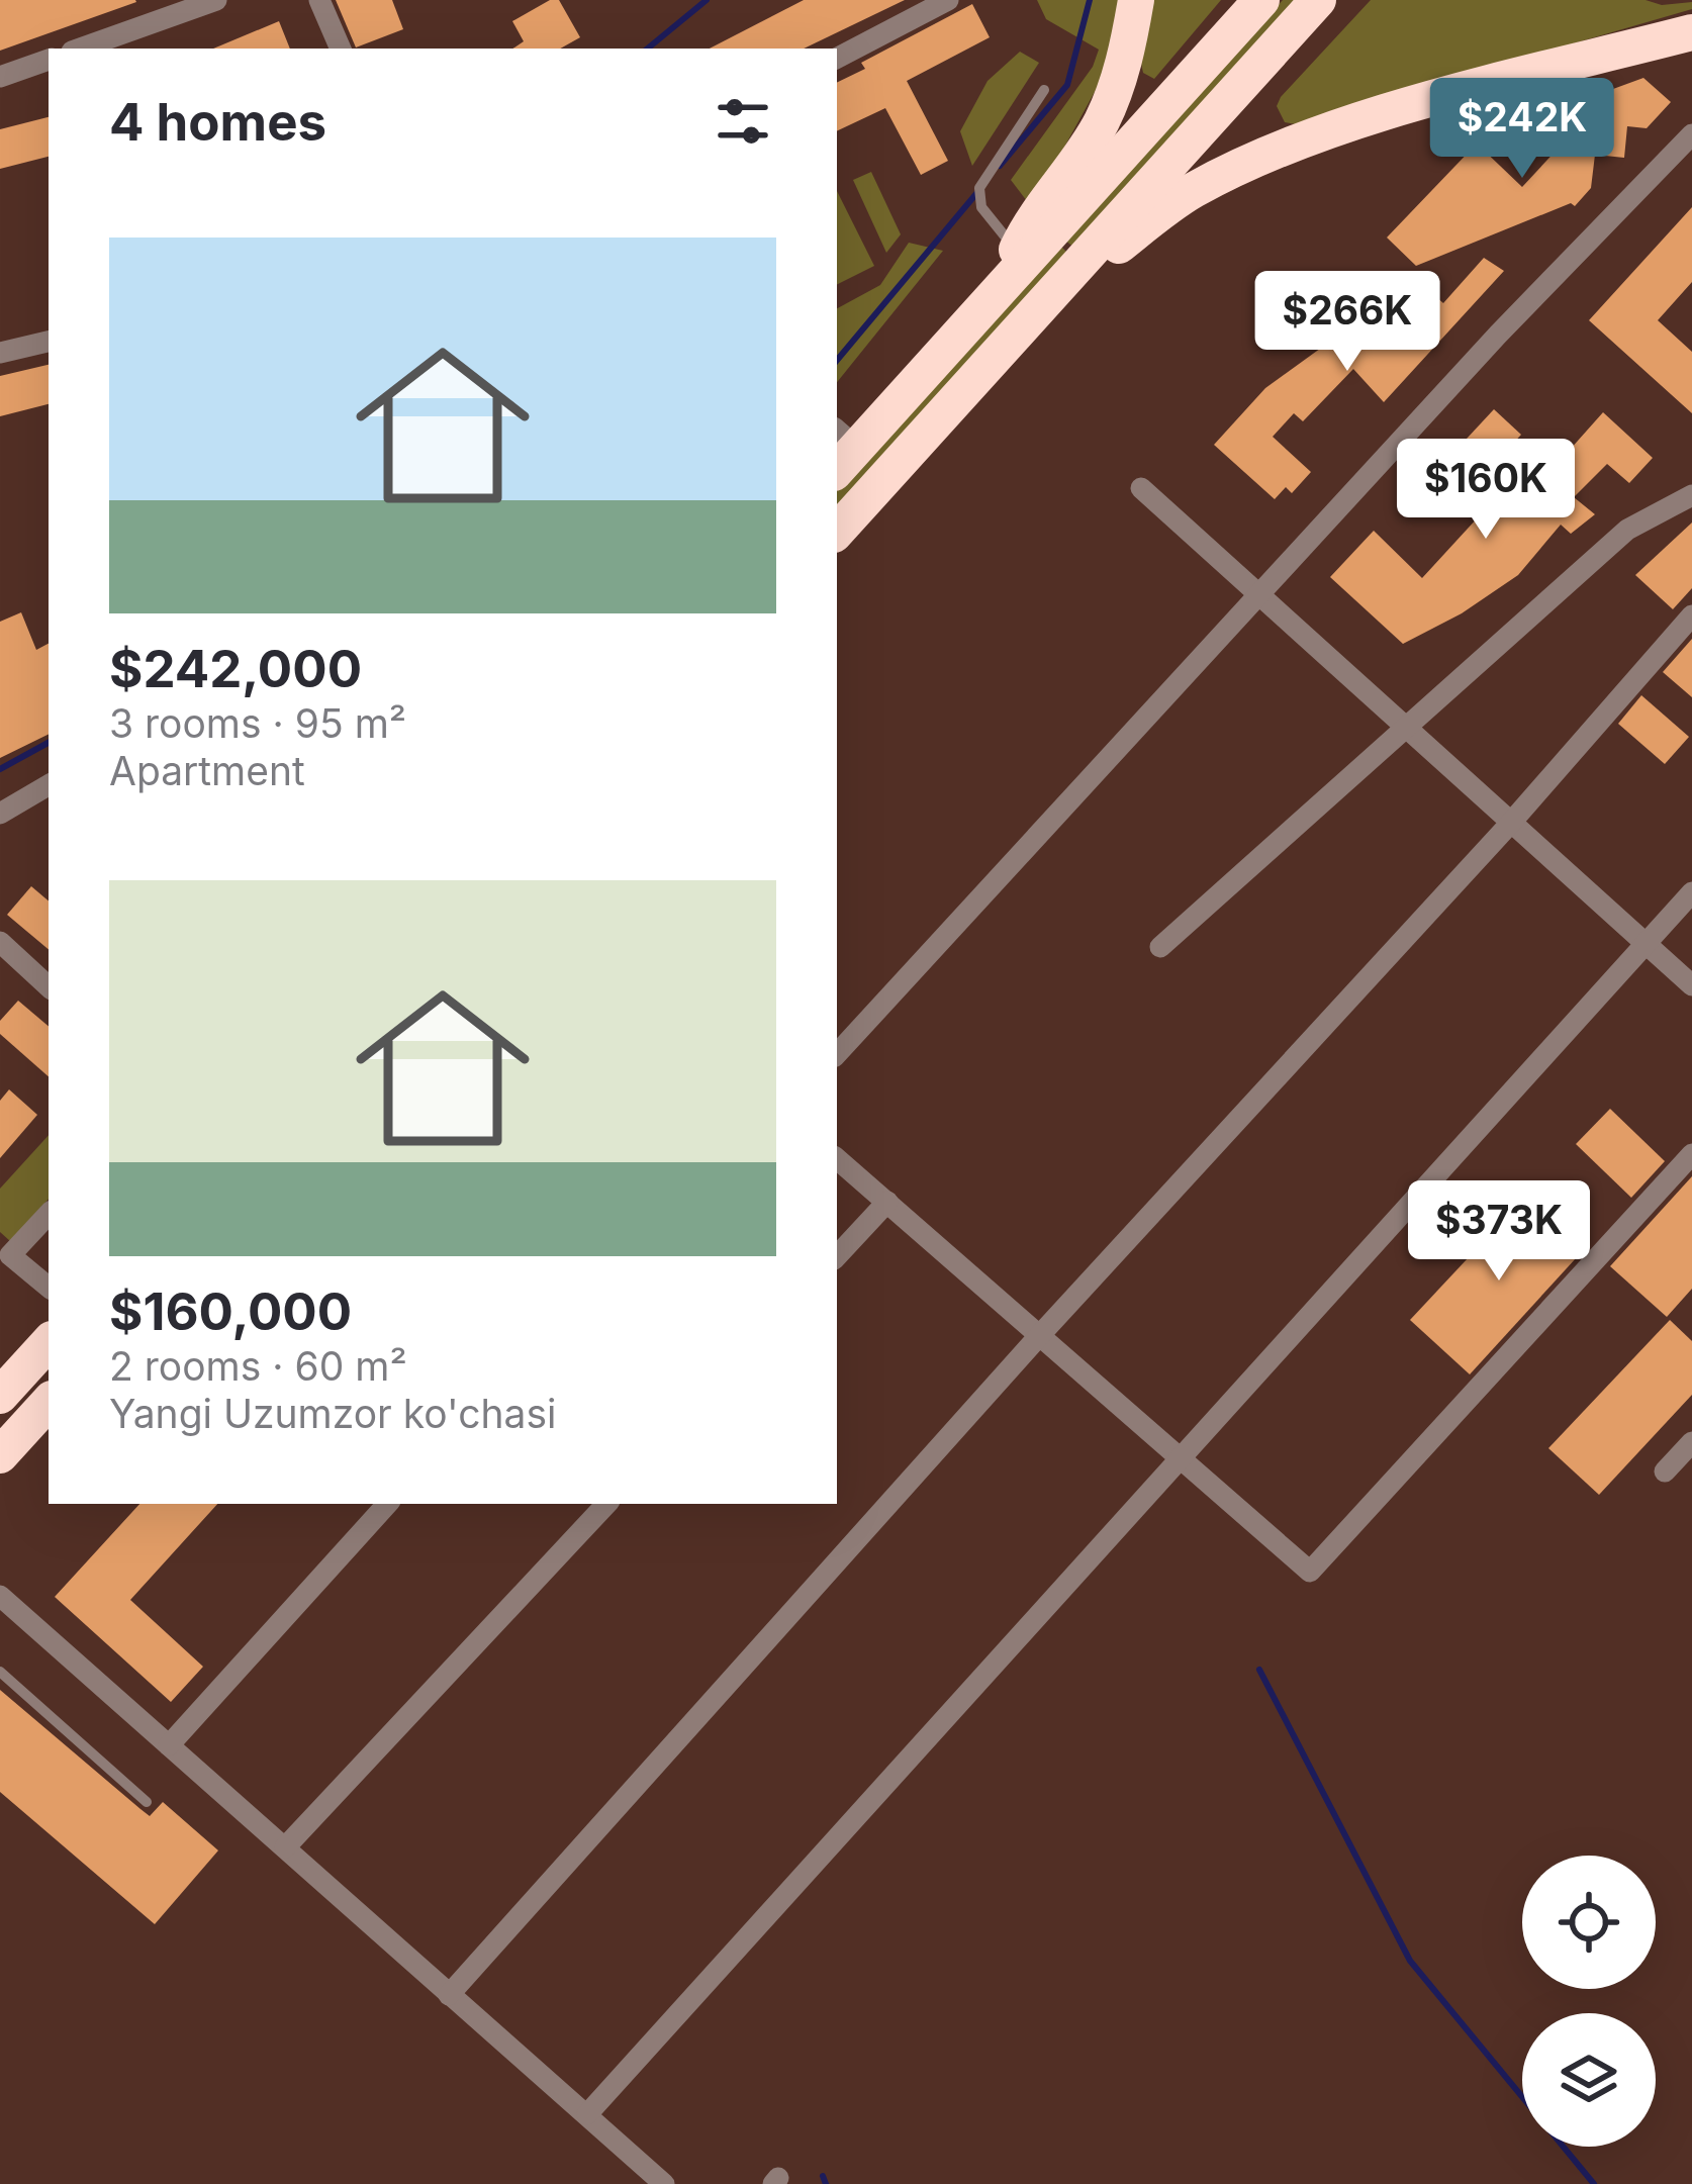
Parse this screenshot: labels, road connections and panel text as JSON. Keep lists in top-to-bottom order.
{
  "page": {
    "heading": "4 homes",
    "price": [
      "$242K",
      "$266K",
      "$160K",
      "$373K"
    ],
    "list": [
      {
        "name": "$242,000",
        "note": "3 rooms · 95 m² · Apartment"
      },
      {
        "name": "$160,000",
        "note": "2 rooms · 60 m² · Yangi Uzumzor ko'chasi"
      }
    ]
  }
}
